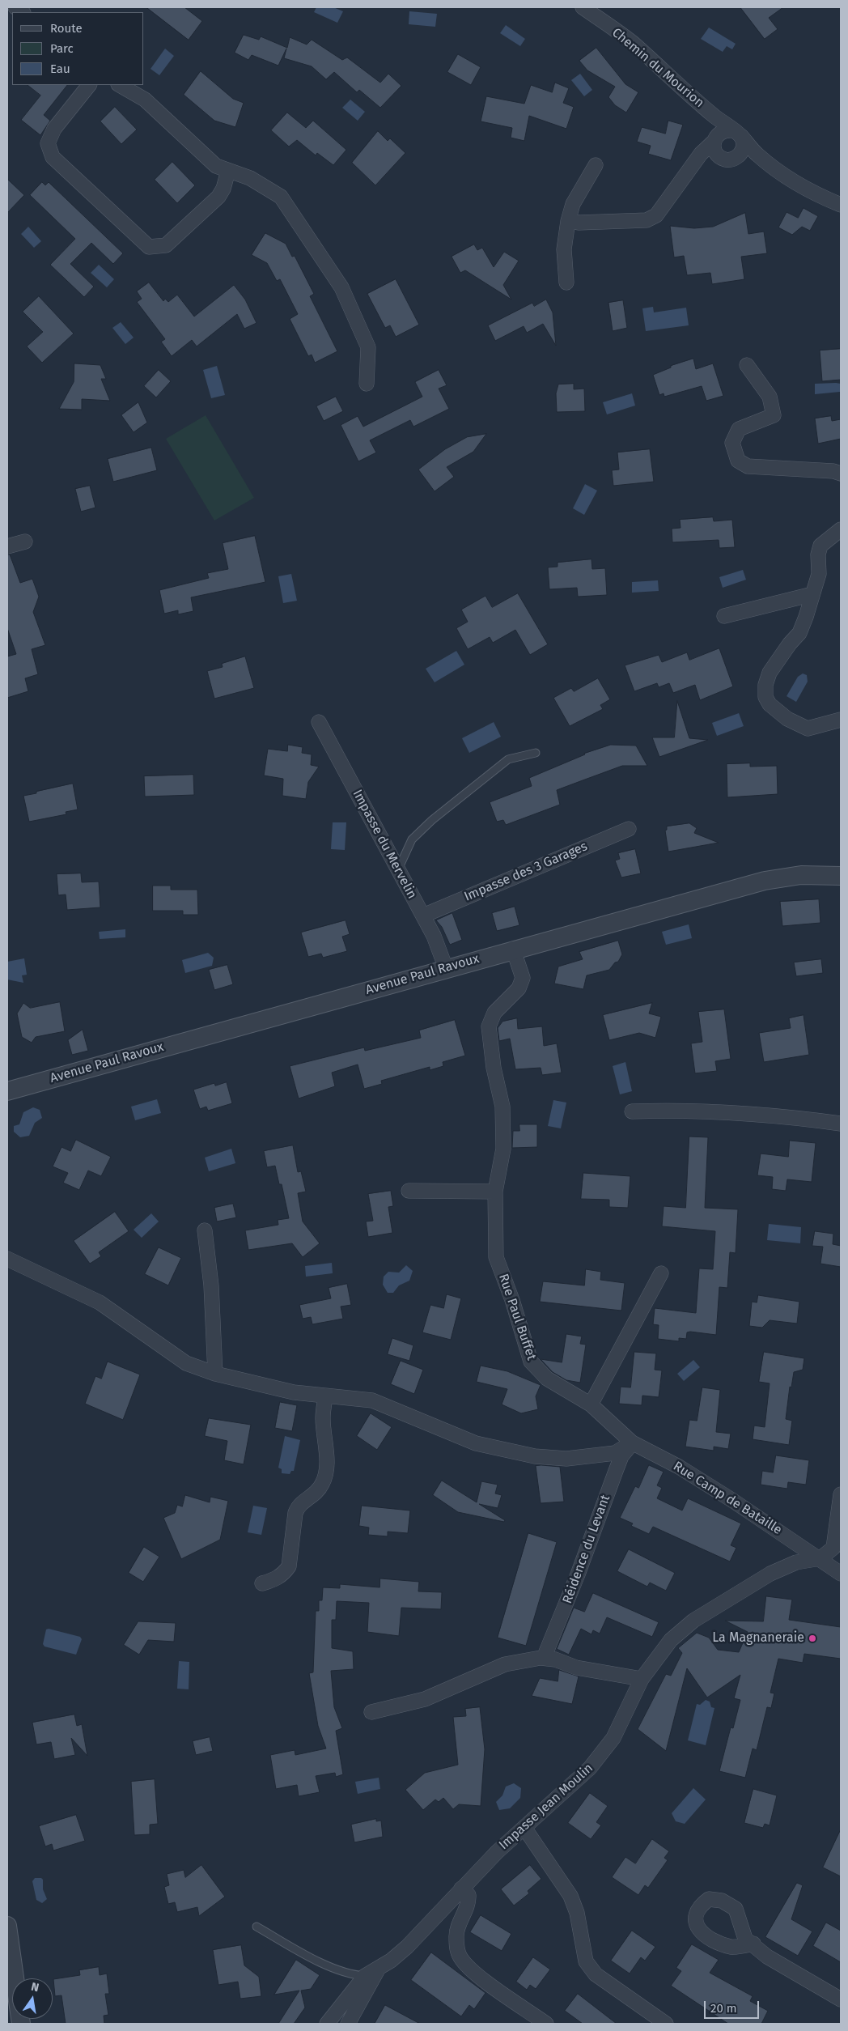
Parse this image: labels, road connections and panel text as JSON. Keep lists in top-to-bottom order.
{
  "streets": {
    "street": [
      "Chemin du Mourion",
      "Impasse du Mervelin",
      "Impasse des 3 Garages",
      "Avenue Paul Ravoux",
      "Rue Paul Buffet",
      "Rue Camp de Bataille",
      "Réidence du Levant",
      "Impasse Jean Moulin"
    ]
  },
  "crossings": [
    ["Impasse du Mervelin", "Impasse des 3 Garages"],
    ["Impasse du Mervelin", "Avenue Paul Ravoux"],
    ["Avenue Paul Ravoux", "Rue Paul Buffet"],
    ["Rue Paul Buffet", "Rue Camp de Bataille"],
    ["Rue Paul Buffet", "Réidence du Levant"],
    ["Rue Camp de Bataille", "Réidence du Levant"],
    ["Rue Camp de Bataille", "Impasse Jean Moulin"]
  ],
  "places": ["La Magnaneraie"],
  "legend": ["Route", "Parc", "Eau"],
  "scale_bar": "20 m",
  "north": "top"
}
